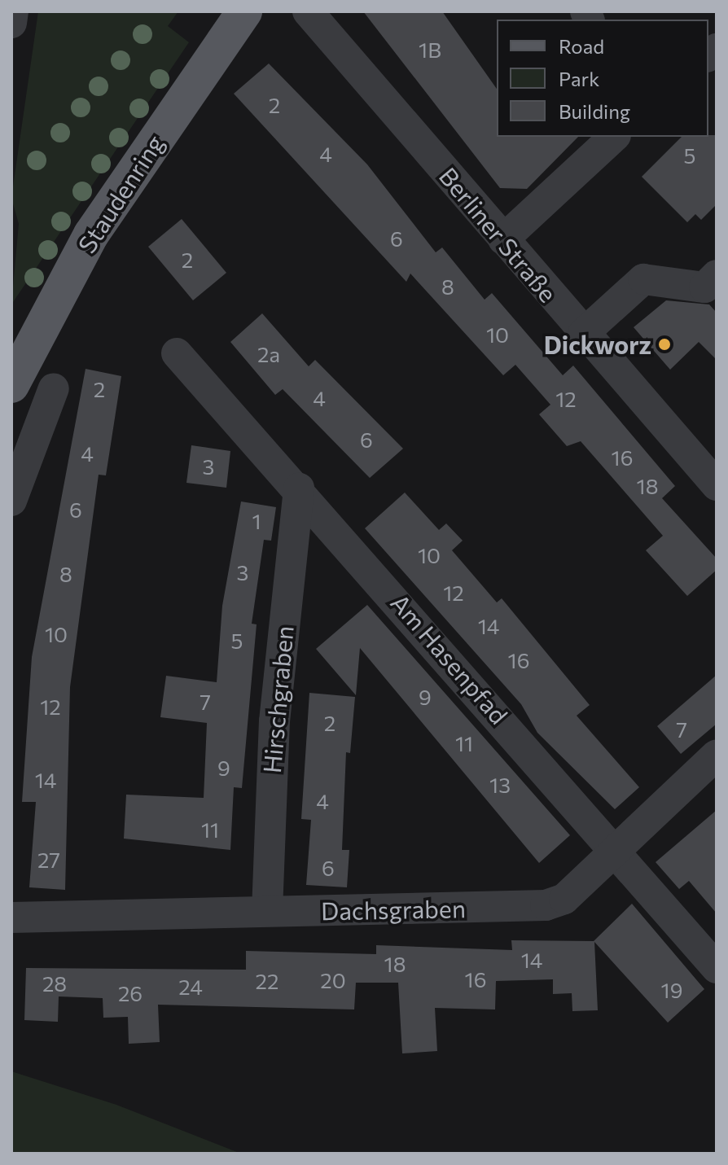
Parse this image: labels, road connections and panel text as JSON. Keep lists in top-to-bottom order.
{
  "streets": {
    "main road": ["Staudenring"],
    "street": [
      "Berliner Straße",
      "Am Hasenpfad",
      "Hirschgraben",
      "Dachsgraben"
    ]
  },
  "crossings": [
    ["Am Hasenpfad", "Hirschgraben"],
    ["Am Hasenpfad", "Dachsgraben"],
    ["Hirschgraben", "Dachsgraben"]
  ],
  "places": ["Dickworz"],
  "house_numbers": [
    "1B",
    "2",
    "4",
    "5",
    "6",
    "2",
    "8",
    "10",
    "2a",
    "2",
    "4",
    "12",
    "6",
    "4",
    "16",
    "3",
    "18",
    "6",
    "1",
    "10",
    "3",
    "8",
    "12",
    "14",
    "10",
    "5",
    "16",
    "9",
    "7",
    "12",
    "2",
    "7",
    "11",
    "9",
    "14",
    "13",
    "4",
    "11",
    "27",
    "6",
    "14",
    "18",
    "16",
    "20",
    "22",
    "28",
    "24",
    "19",
    "26"
  ],
  "legend": ["Road", "Park", "Building"]
}
